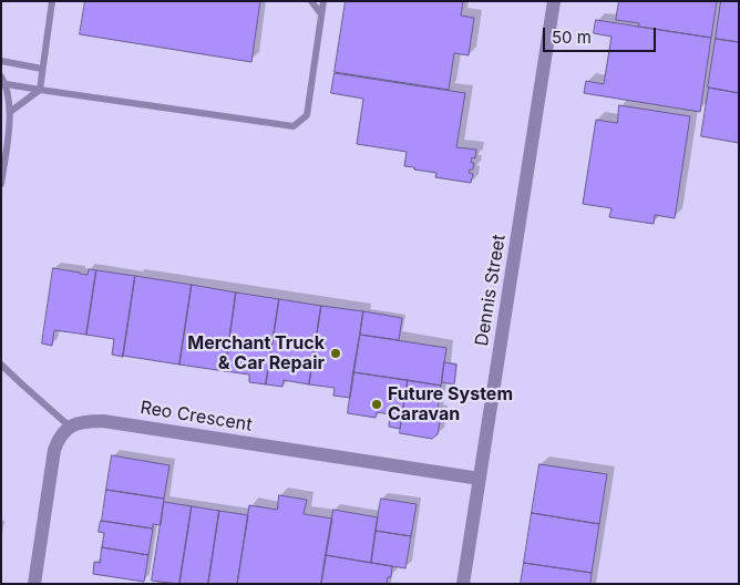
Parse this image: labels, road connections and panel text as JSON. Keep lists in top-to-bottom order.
{
  "streets": {
    "street": ["Dennis Street", "Reo Crescent"]
  },
  "crossings": [
    ["Dennis Street", "Reo Crescent"]
  ],
  "places": ["Merchant Truck & Car Repair", "Future System Caravan"],
  "scale_bar": "50 m"
}
